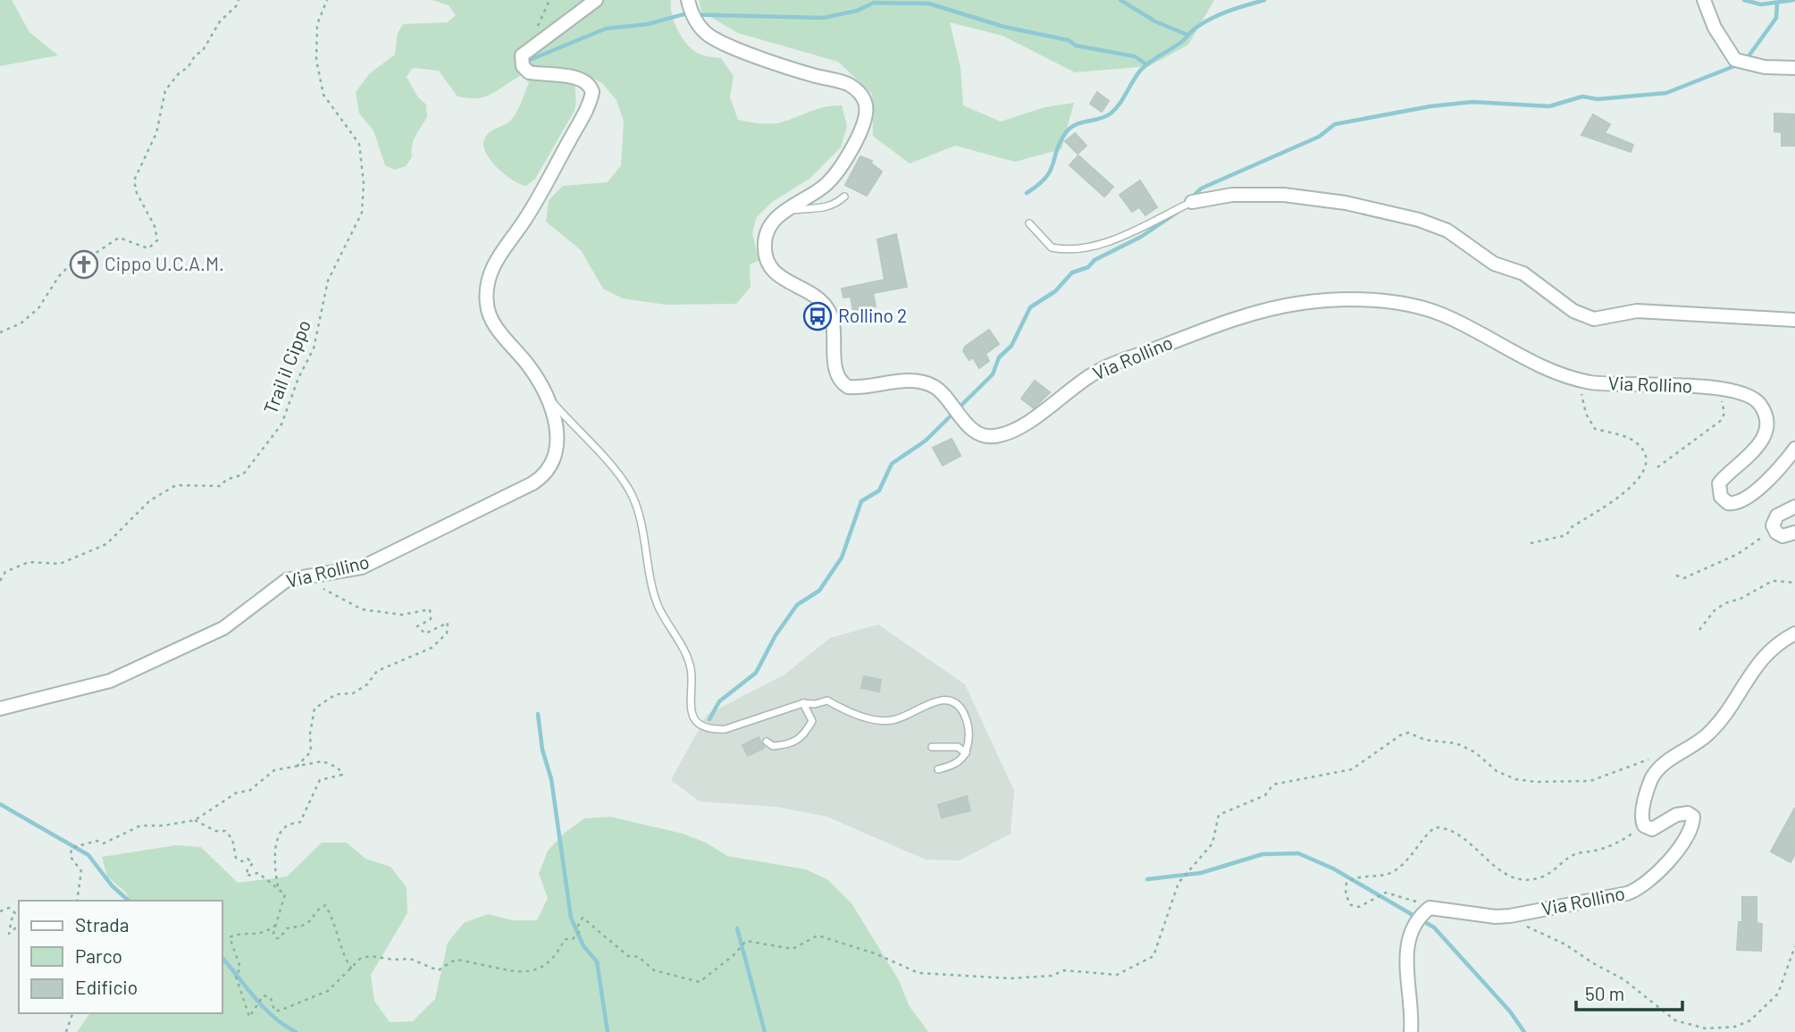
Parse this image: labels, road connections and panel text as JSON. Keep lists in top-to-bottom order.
{
  "streets": {
    "street": ["Via Rollino"],
    "path": ["Trail il Cippo"]
  },
  "places": {
    "church": ["Cippo U.C.A.M."],
    "bus stop": ["Rollino 2"]
  },
  "legend": ["Strada", "Parco", "Edificio"],
  "scale_bar": "50 m"
}
